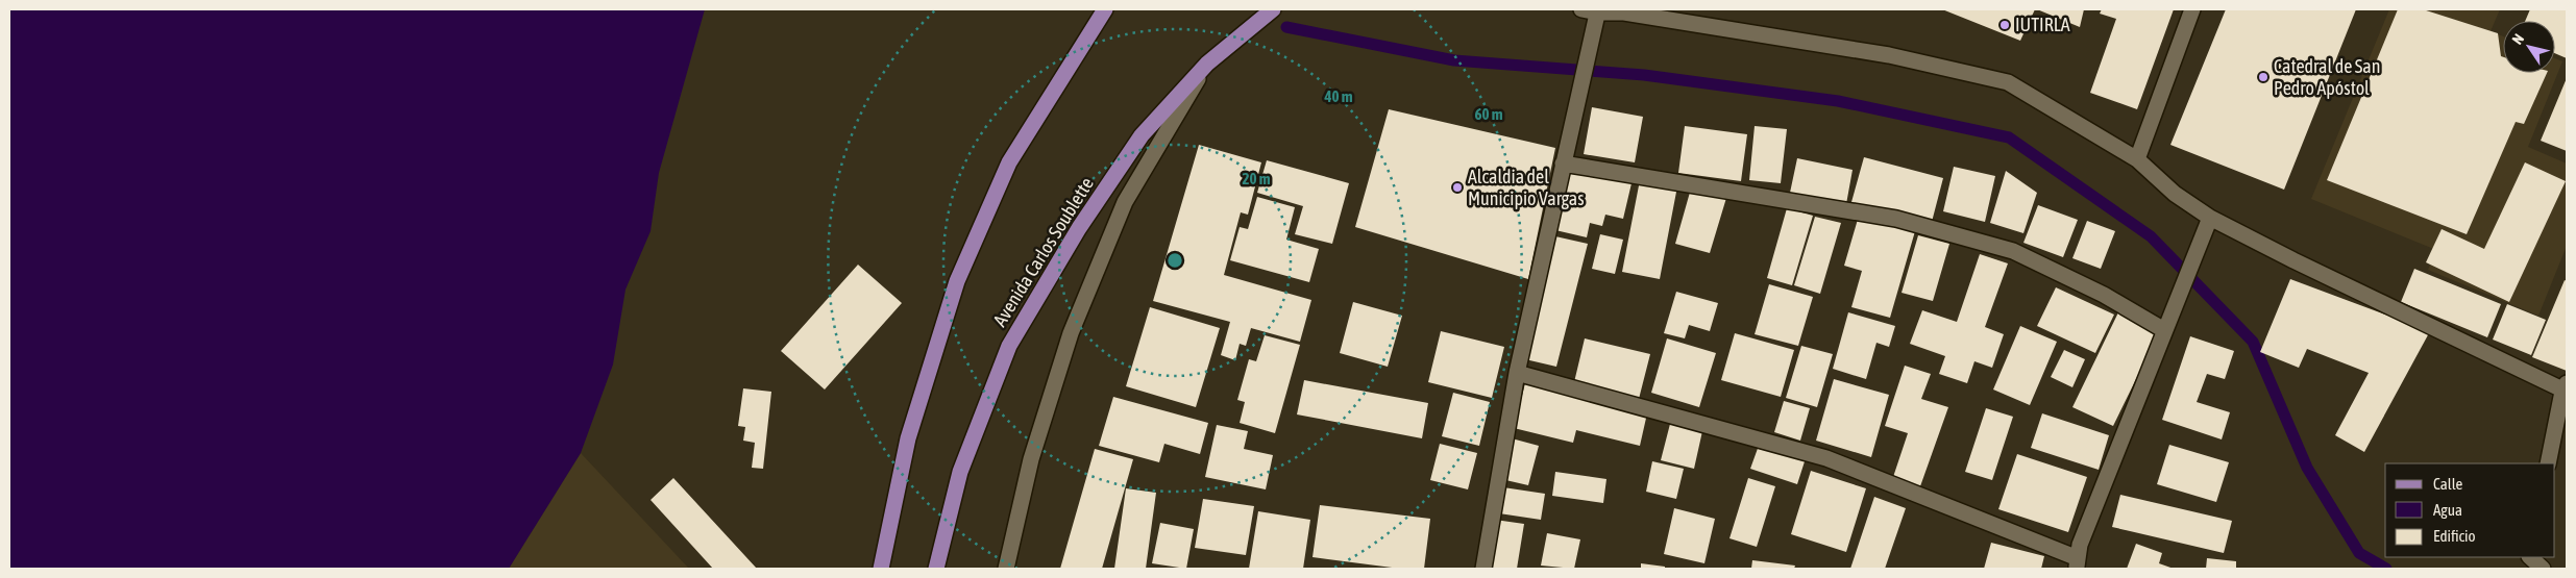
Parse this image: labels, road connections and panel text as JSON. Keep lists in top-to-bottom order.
{
  "streets": {
    "main road": ["Avenida Carlos Soublette"]
  },
  "places": ["IUTIRLA", "Catedral de San Pedro Apóstol", "Alcaldia del Municipio Vargas"],
  "legend": ["Calle", "Agua", "Edificio"],
  "north": "top left",
  "rings": ["40 m", "60 m", "20 m"]
}
